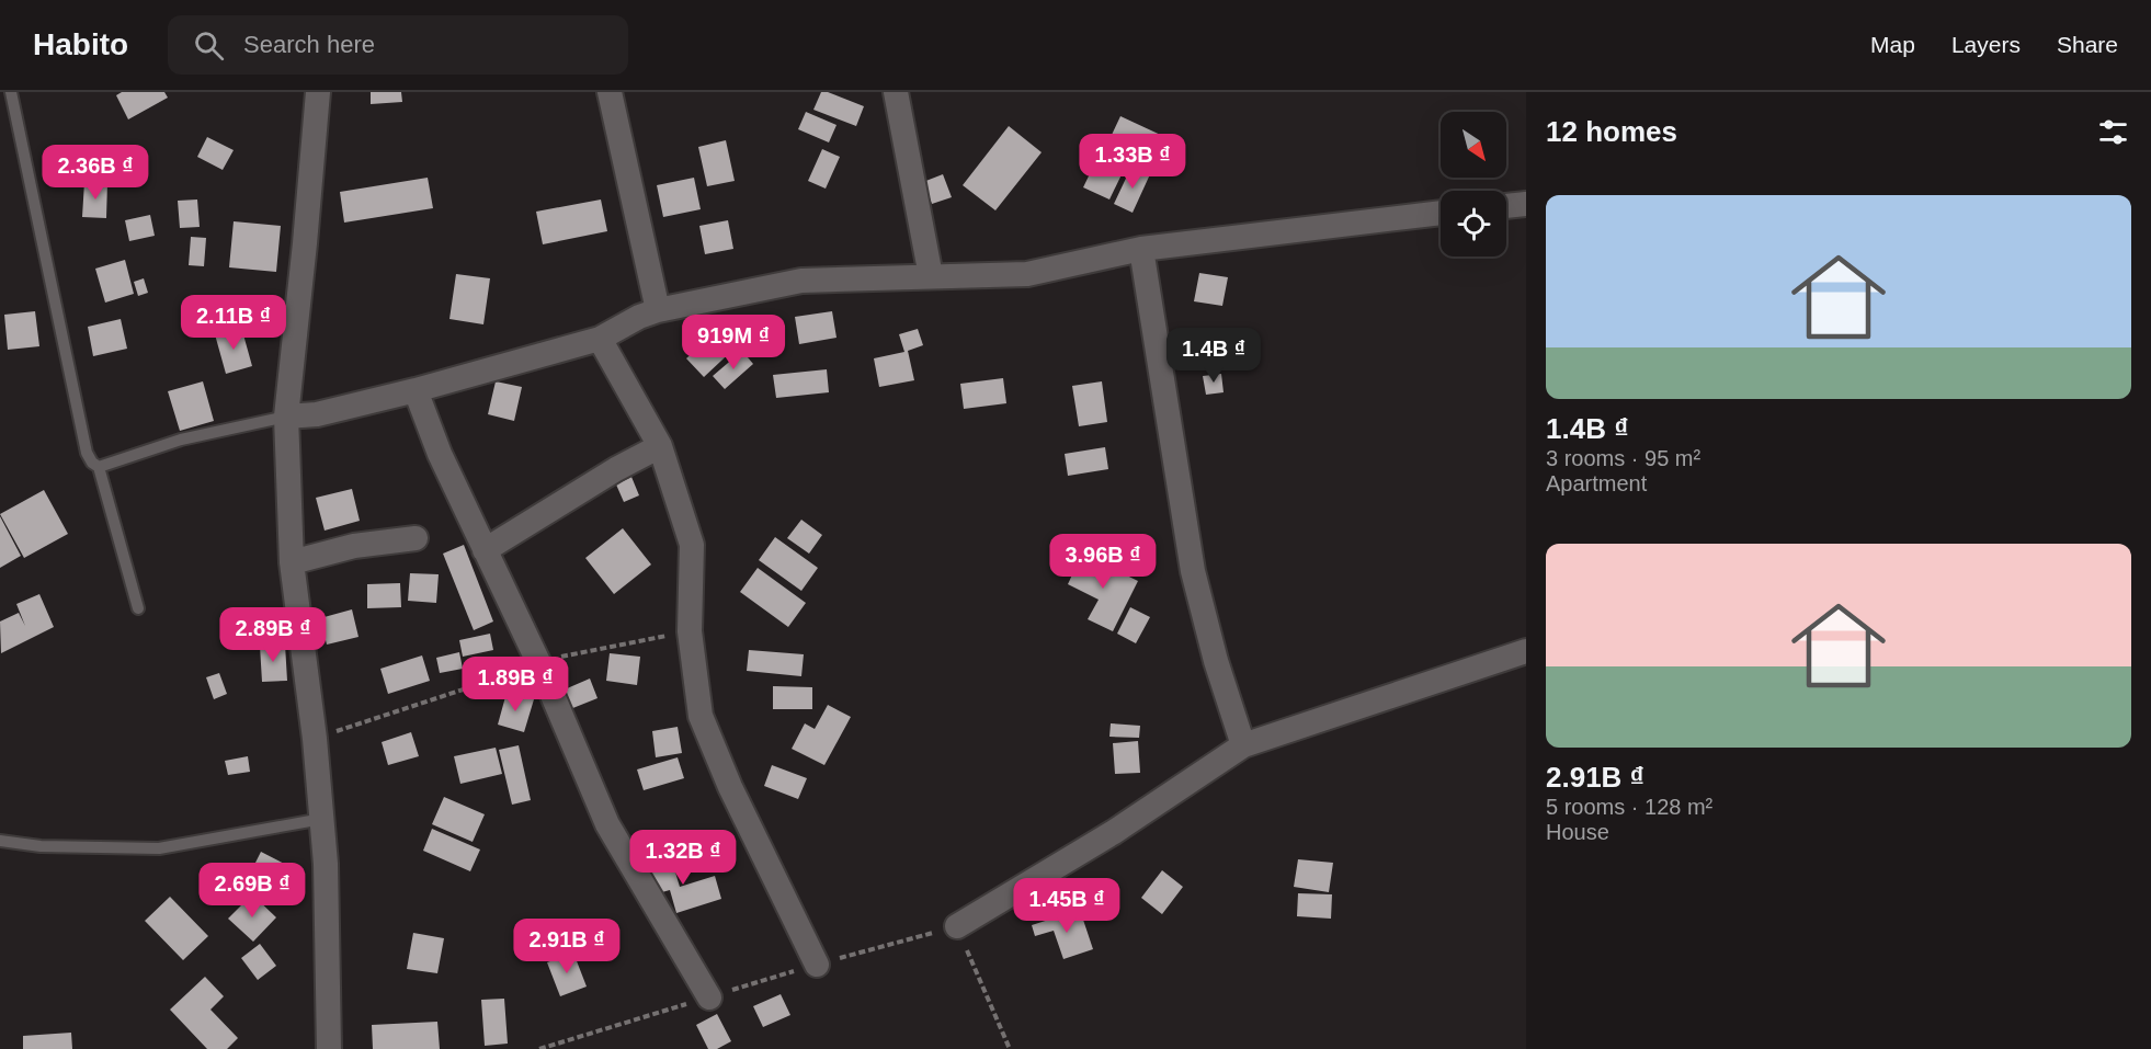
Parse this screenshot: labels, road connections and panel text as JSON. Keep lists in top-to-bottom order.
{
  "north": "bottom right",
  "page": {
    "header": "Habito",
    "search": "Search here",
    "nav": ["Map", "Layers", "Share"],
    "heading": "12 homes",
    "price": [
      "1.33B ₫",
      "2.36B ₫",
      "2.11B ₫",
      "919M ₫",
      "1.4B ₫",
      "3.96B ₫",
      "2.89B ₫",
      "1.89B ₫",
      "1.32B ₫",
      "2.69B ₫",
      "1.45B ₫",
      "2.91B ₫"
    ],
    "list": [
      {
        "name": "1.4B ₫",
        "note": "3 rooms · 95 m² · Apartment"
      },
      {
        "name": "2.91B ₫",
        "note": "5 rooms · 128 m² · House"
      }
    ]
  }
}
